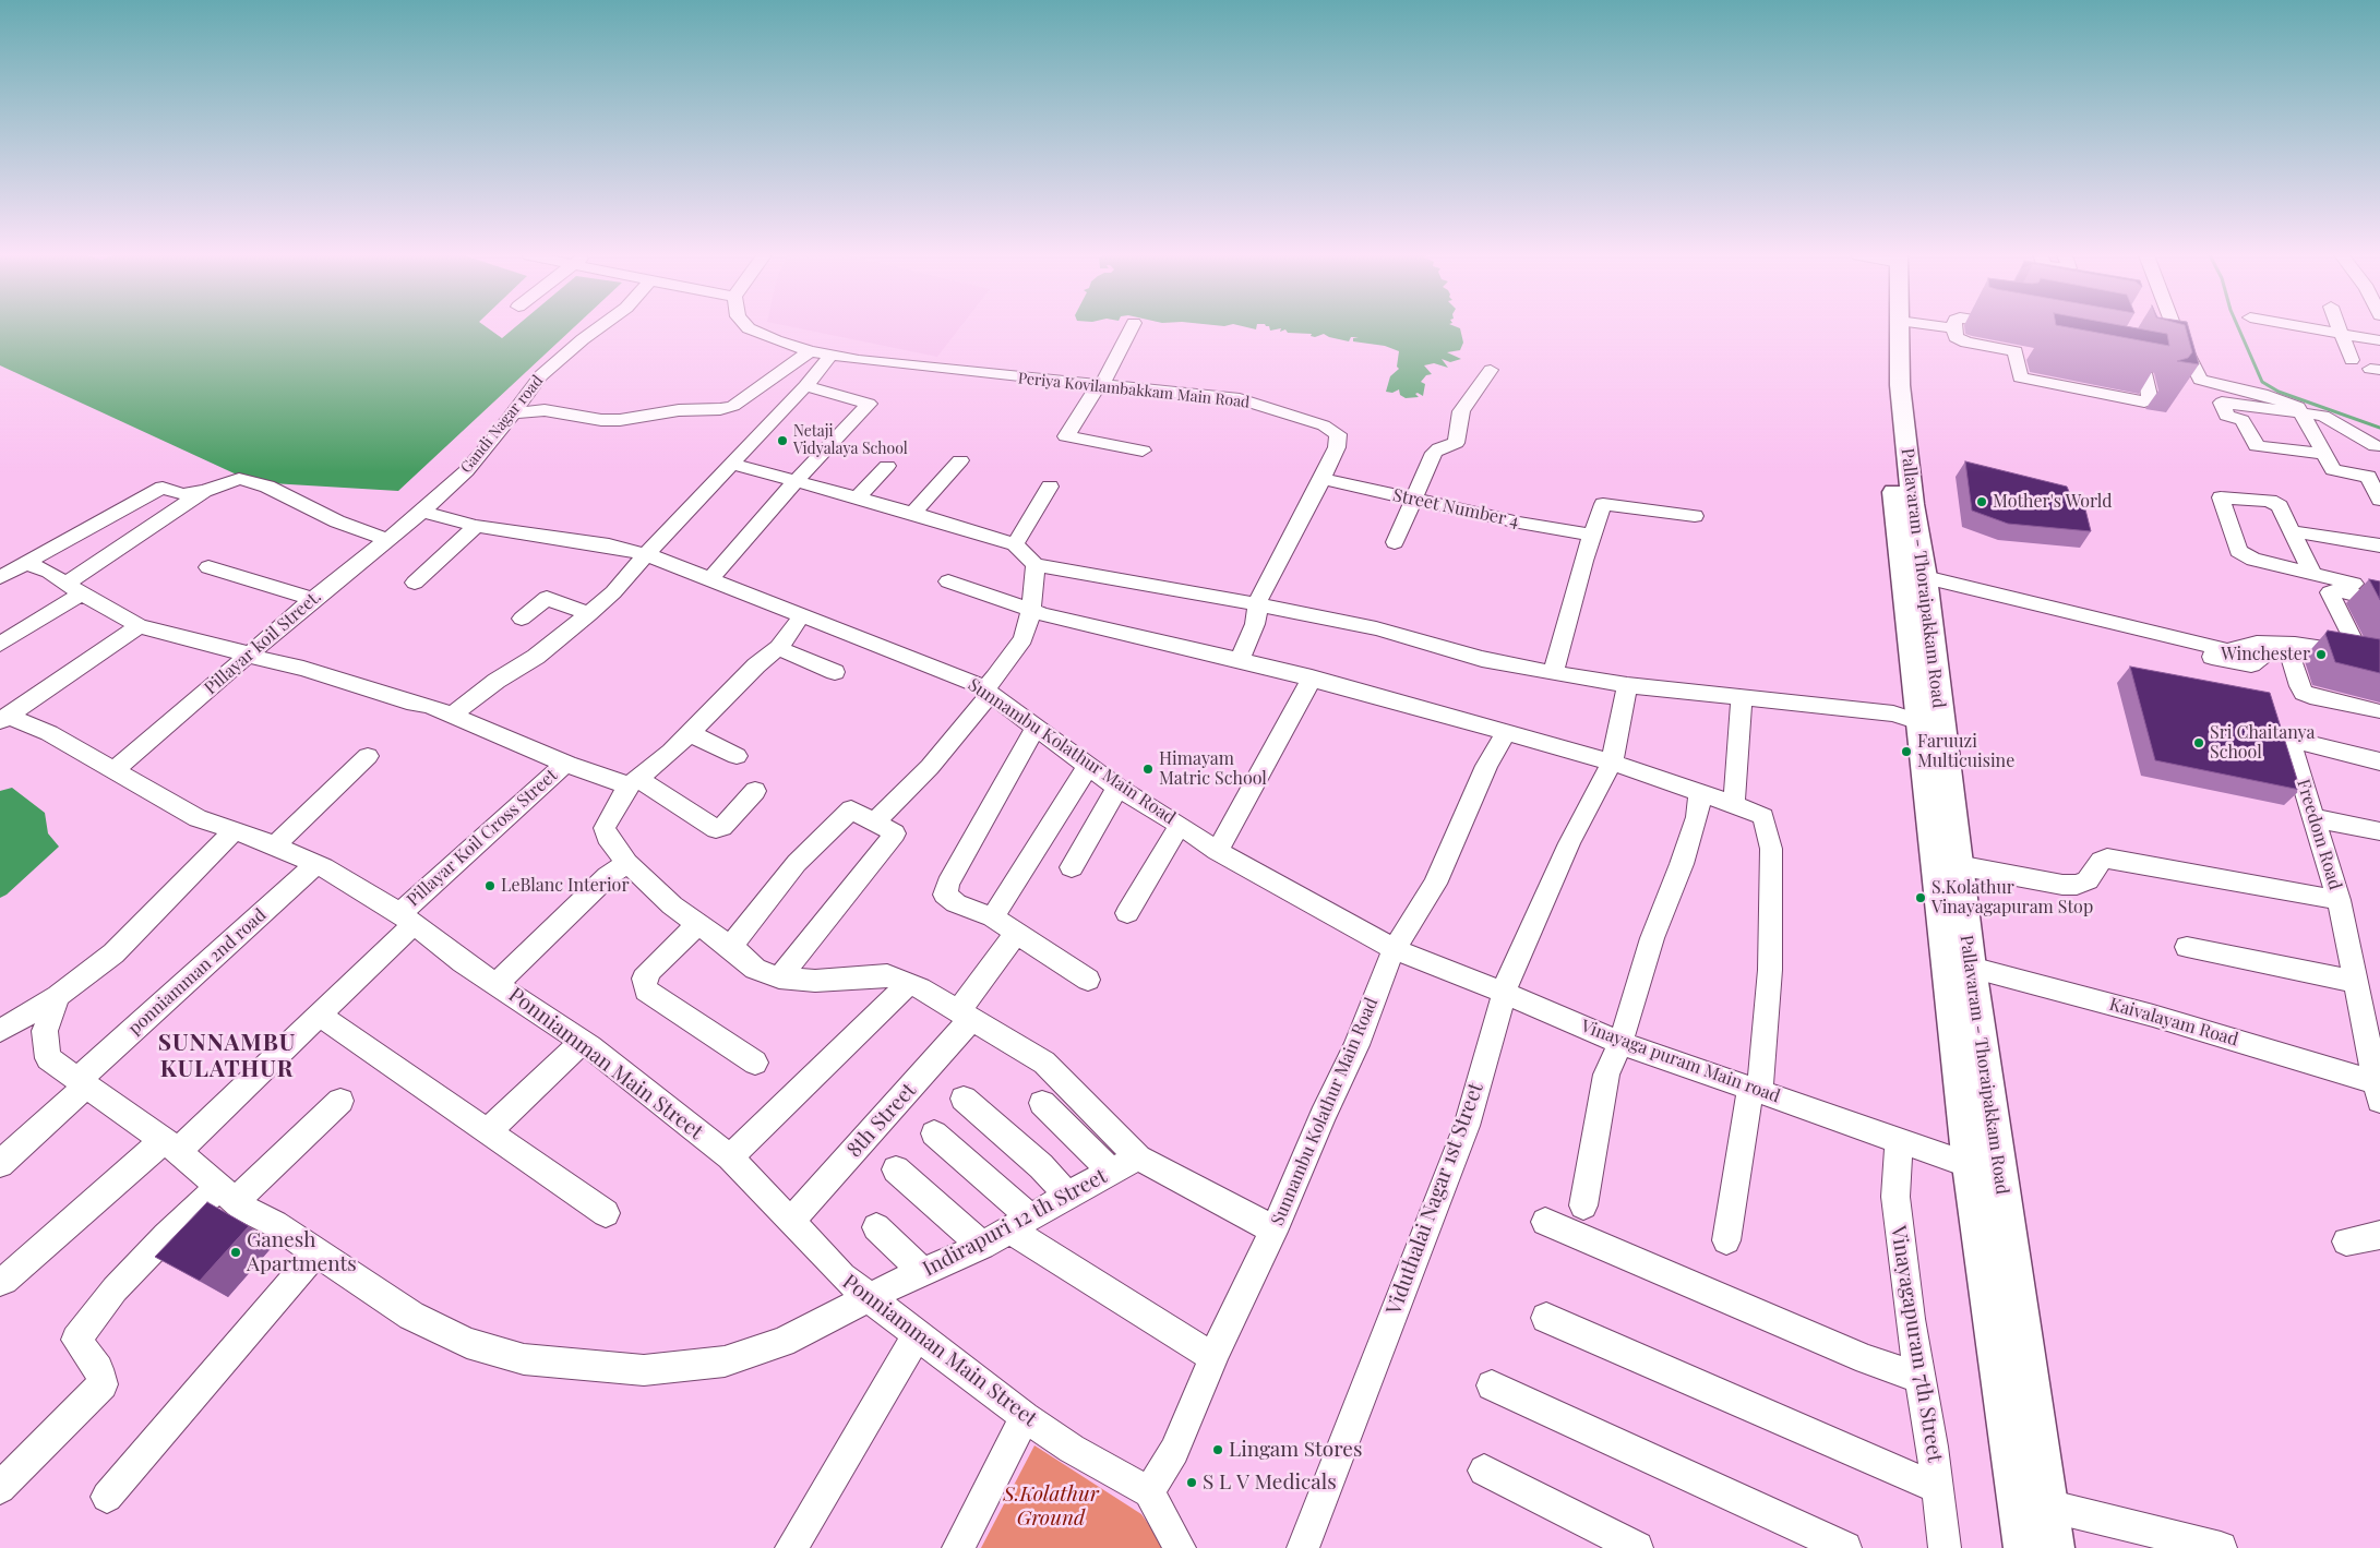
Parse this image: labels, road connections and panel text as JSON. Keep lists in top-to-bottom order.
{
  "streets": {
    "main road": ["Pallavaram - Thoraipakkam Road"],
    "street": [
      "Periya Kovilambakkam Main Road",
      "Gandi Nagar road",
      "Street Number 4",
      "Pillayar koil Street.",
      "Sunnambu Kolathur Main Road",
      "Freedom Road",
      "Pillayar Koil Cross Street",
      "ponniamman 2nd road",
      "Kaivalayam Road",
      "Vinayaga puram Main road",
      "Ponniamman Main Street",
      "8th Street",
      "Viduthalai Nagar 1st Street",
      "Indirapuri 12 th Street",
      "Vinayagapuram 7th Street"
    ]
  },
  "crossings": [
    ["Periya Kovilambakkam Main Road", "Street Number 4"],
    ["Gandi Nagar road", "Pillayar koil Street."],
    ["Gandi Nagar road", "Sunnambu Kolathur Main Road"],
    ["Pallavaram - Thoraipakkam Road", "Kaivalayam Road"],
    ["Pallavaram - Thoraipakkam Road", "Vinayaga puram Main road"],
    ["Pillayar koil Street.", "Sunnambu Kolathur Main Road"],
    ["Pillayar koil Street.", "Ponniamman Main Street"],
    ["Sunnambu Kolathur Main Road", "Vinayaga puram Main road"],
    ["Sunnambu Kolathur Main Road", "Ponniamman Main Street"],
    ["Freedom Road", "Kaivalayam Road"],
    ["Pillayar Koil Cross Street", "Ponniamman Main Street"],
    ["Pillayar Koil Cross Street", "Indirapuri 12 th Street"],
    ["ponniamman 2nd road", "Ponniamman Main Street"],
    ["ponniamman 2nd road", "Indirapuri 12 th Street"],
    ["Vinayaga puram Main road", "Viduthalai Nagar 1st Street"],
    ["Vinayaga puram Main road", "Vinayagapuram 7th Street"],
    ["Ponniamman Main Street", "8th Street"],
    ["Ponniamman Main Street", "Indirapuri 12 th Street"]
  ],
  "districts": ["SUNNAMBU KULATHUR"],
  "parks": ["S.Kolathur Ground"],
  "places": [
    "Netaji Vidyalaya School",
    "Mother's World",
    "Winchester",
    "Sri Chaitanya School",
    "Faruuzi Multicuisine",
    "Himayam Matric School",
    "LeBlanc Interior",
    "S.Kolathur Vinayagapuram Stop",
    "Ganesh Apartments",
    "Lingam Stores",
    "S L V Medicals"
  ]
}
